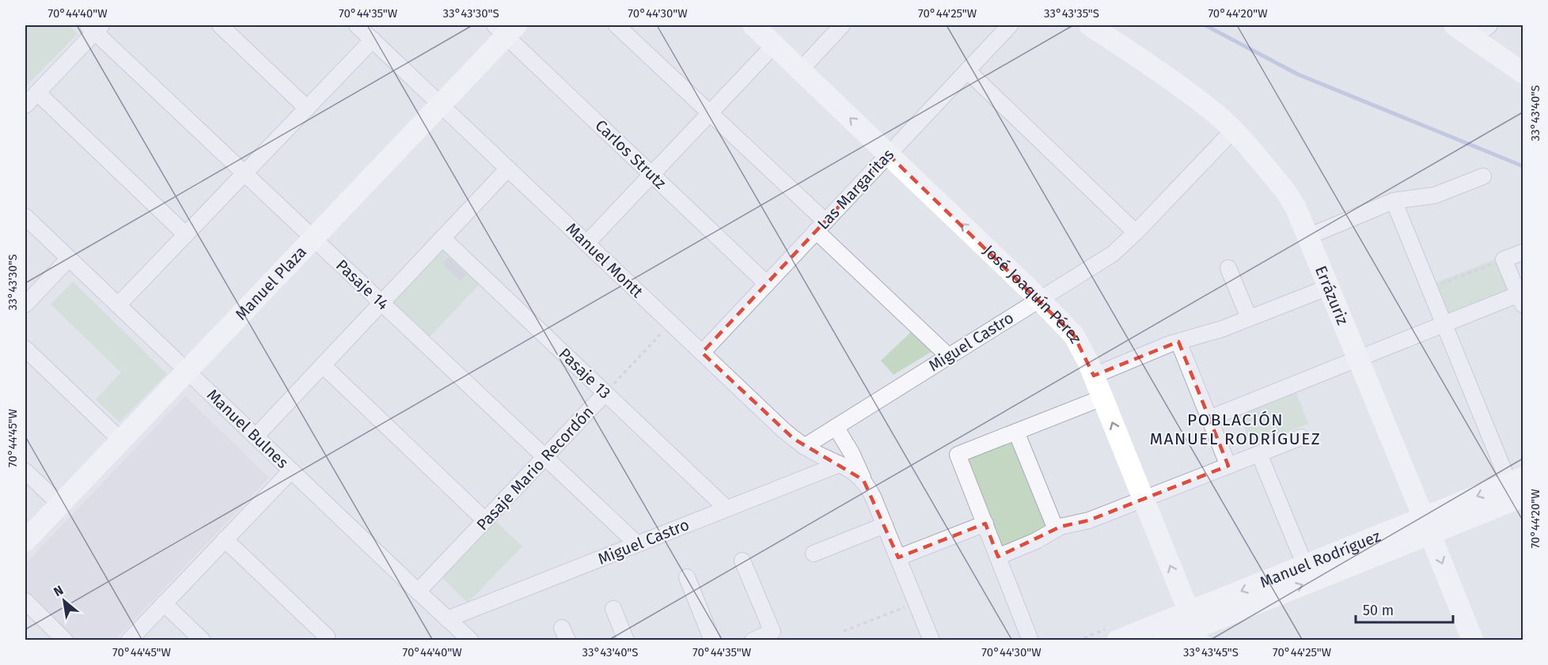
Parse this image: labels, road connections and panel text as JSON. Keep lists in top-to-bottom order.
{
  "streets": {
    "street": [
      "Carlos Strutz",
      "Las Margaritas",
      "Manuel Montt",
      "Manuel Plaza",
      "Pasaje 14",
      "José Joaquín Pérez",
      "Errázuriz",
      "Miguel Castro",
      "Pasaje 13",
      "Manuel Bulnes",
      "Pasaje Mario Recordón",
      "Manuel Rodríguez"
    ]
  },
  "crossings": [
    ["Carlos Strutz", "Las Margaritas"],
    ["Carlos Strutz", "Manuel Plaza"],
    ["Las Margaritas", "Manuel Montt"],
    ["Las Margaritas", "José Joaquín Pérez"],
    ["Manuel Montt", "Manuel Plaza"],
    ["Manuel Montt", "Miguel Castro"],
    ["Manuel Montt", "Pasaje Mario Recordón"],
    ["Manuel Plaza", "Pasaje 14"],
    ["Manuel Plaza", "Manuel Bulnes"],
    ["Pasaje 14", "Miguel Castro"],
    ["Pasaje 14", "Pasaje Mario Recordón"],
    ["José Joaquín Pérez", "Miguel Castro"],
    ["José Joaquín Pérez", "Manuel Rodríguez"],
    ["Errázuriz", "Miguel Castro"],
    ["Errázuriz", "Manuel Rodríguez"],
    ["Miguel Castro", "Pasaje 13"],
    ["Miguel Castro", "Manuel Bulnes"],
    ["Pasaje 13", "Pasaje Mario Recordón"],
    ["Manuel Bulnes", "Pasaje Mario Recordón"]
  ],
  "districts": ["POBLACIÓN MANUEL RODRÍGUEZ"],
  "scale_bar": "50 m",
  "north": "top left",
  "coordinates": [
    "70°44'40\"W",
    "70°44'35\"W",
    "33°43'30\"S",
    "70°44'30\"W",
    "70°44'25\"W",
    "33°43'35\"S",
    "70°44'20\"W",
    "33°43'40\"S",
    "70°44'45\"W",
    "33°43'45\"S"
  ]
}
